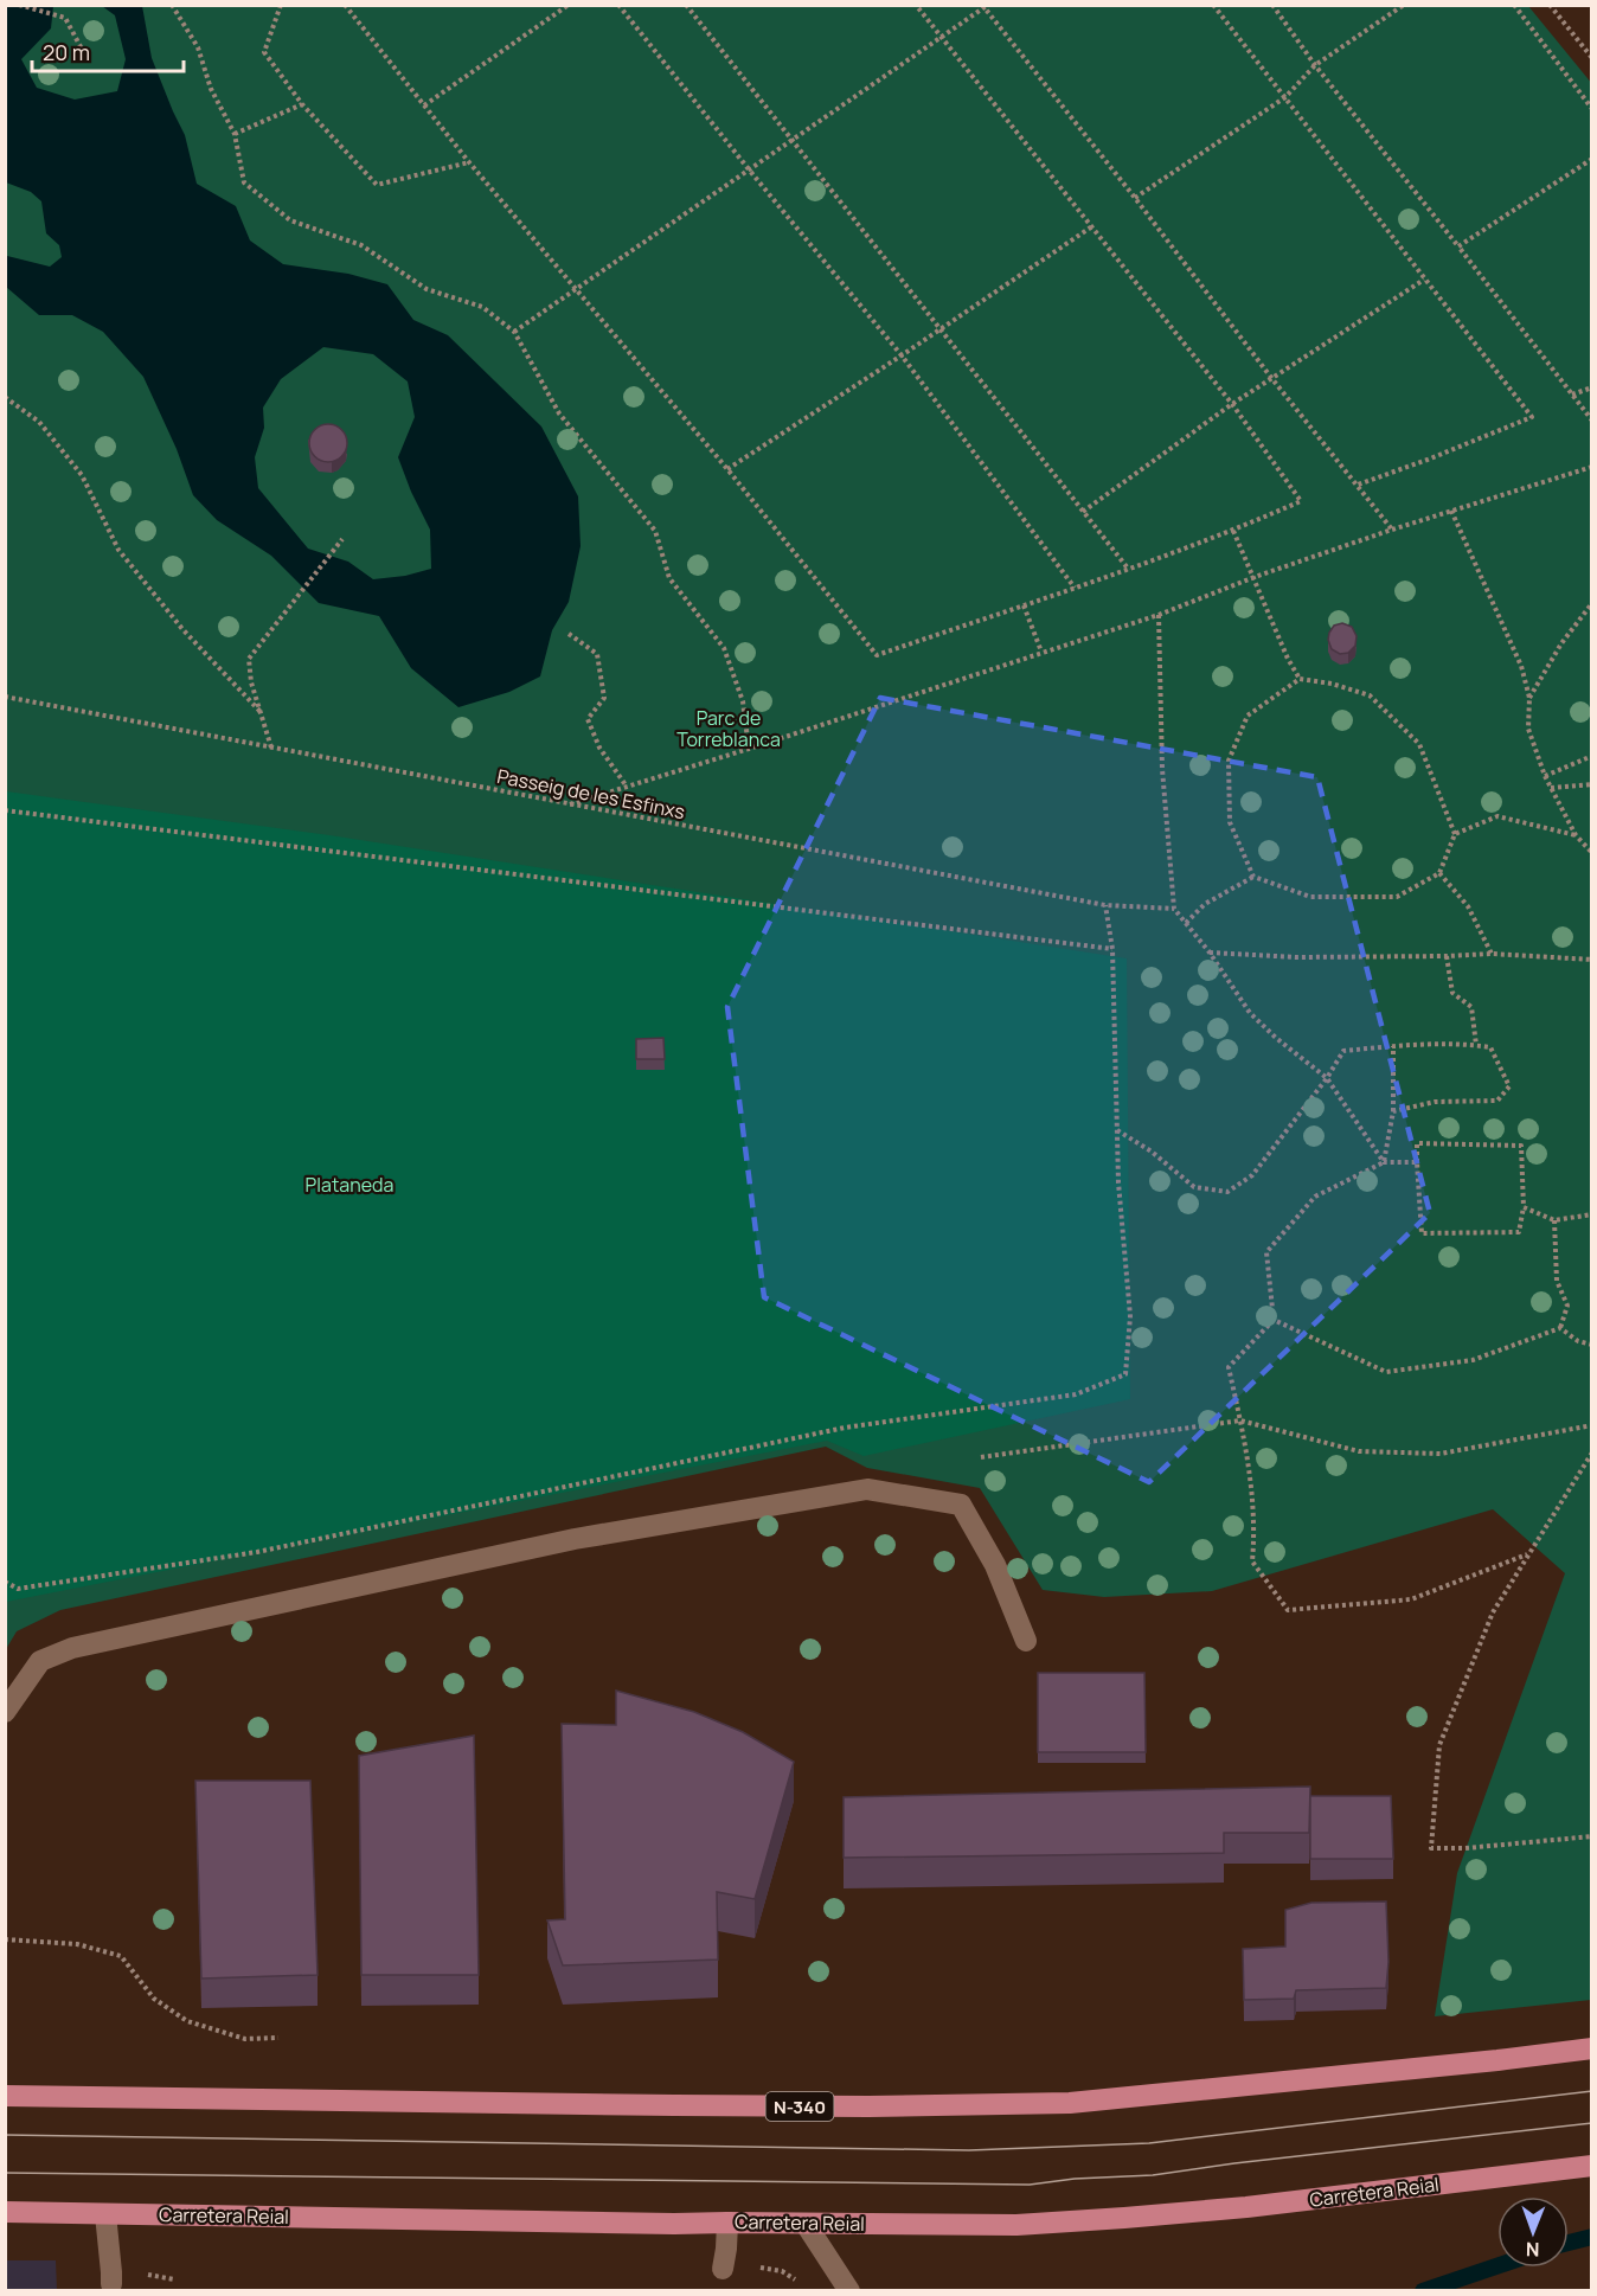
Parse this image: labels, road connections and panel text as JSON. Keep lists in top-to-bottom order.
{
  "streets": {
    "main road": ["N-340", "Carretera Reial"],
    "path": ["Passeig de les Esfinxs"]
  },
  "parks": ["Parc de Torreblanca", "Plataneda"],
  "scale_bar": "20 m",
  "north": "bottom"
}
